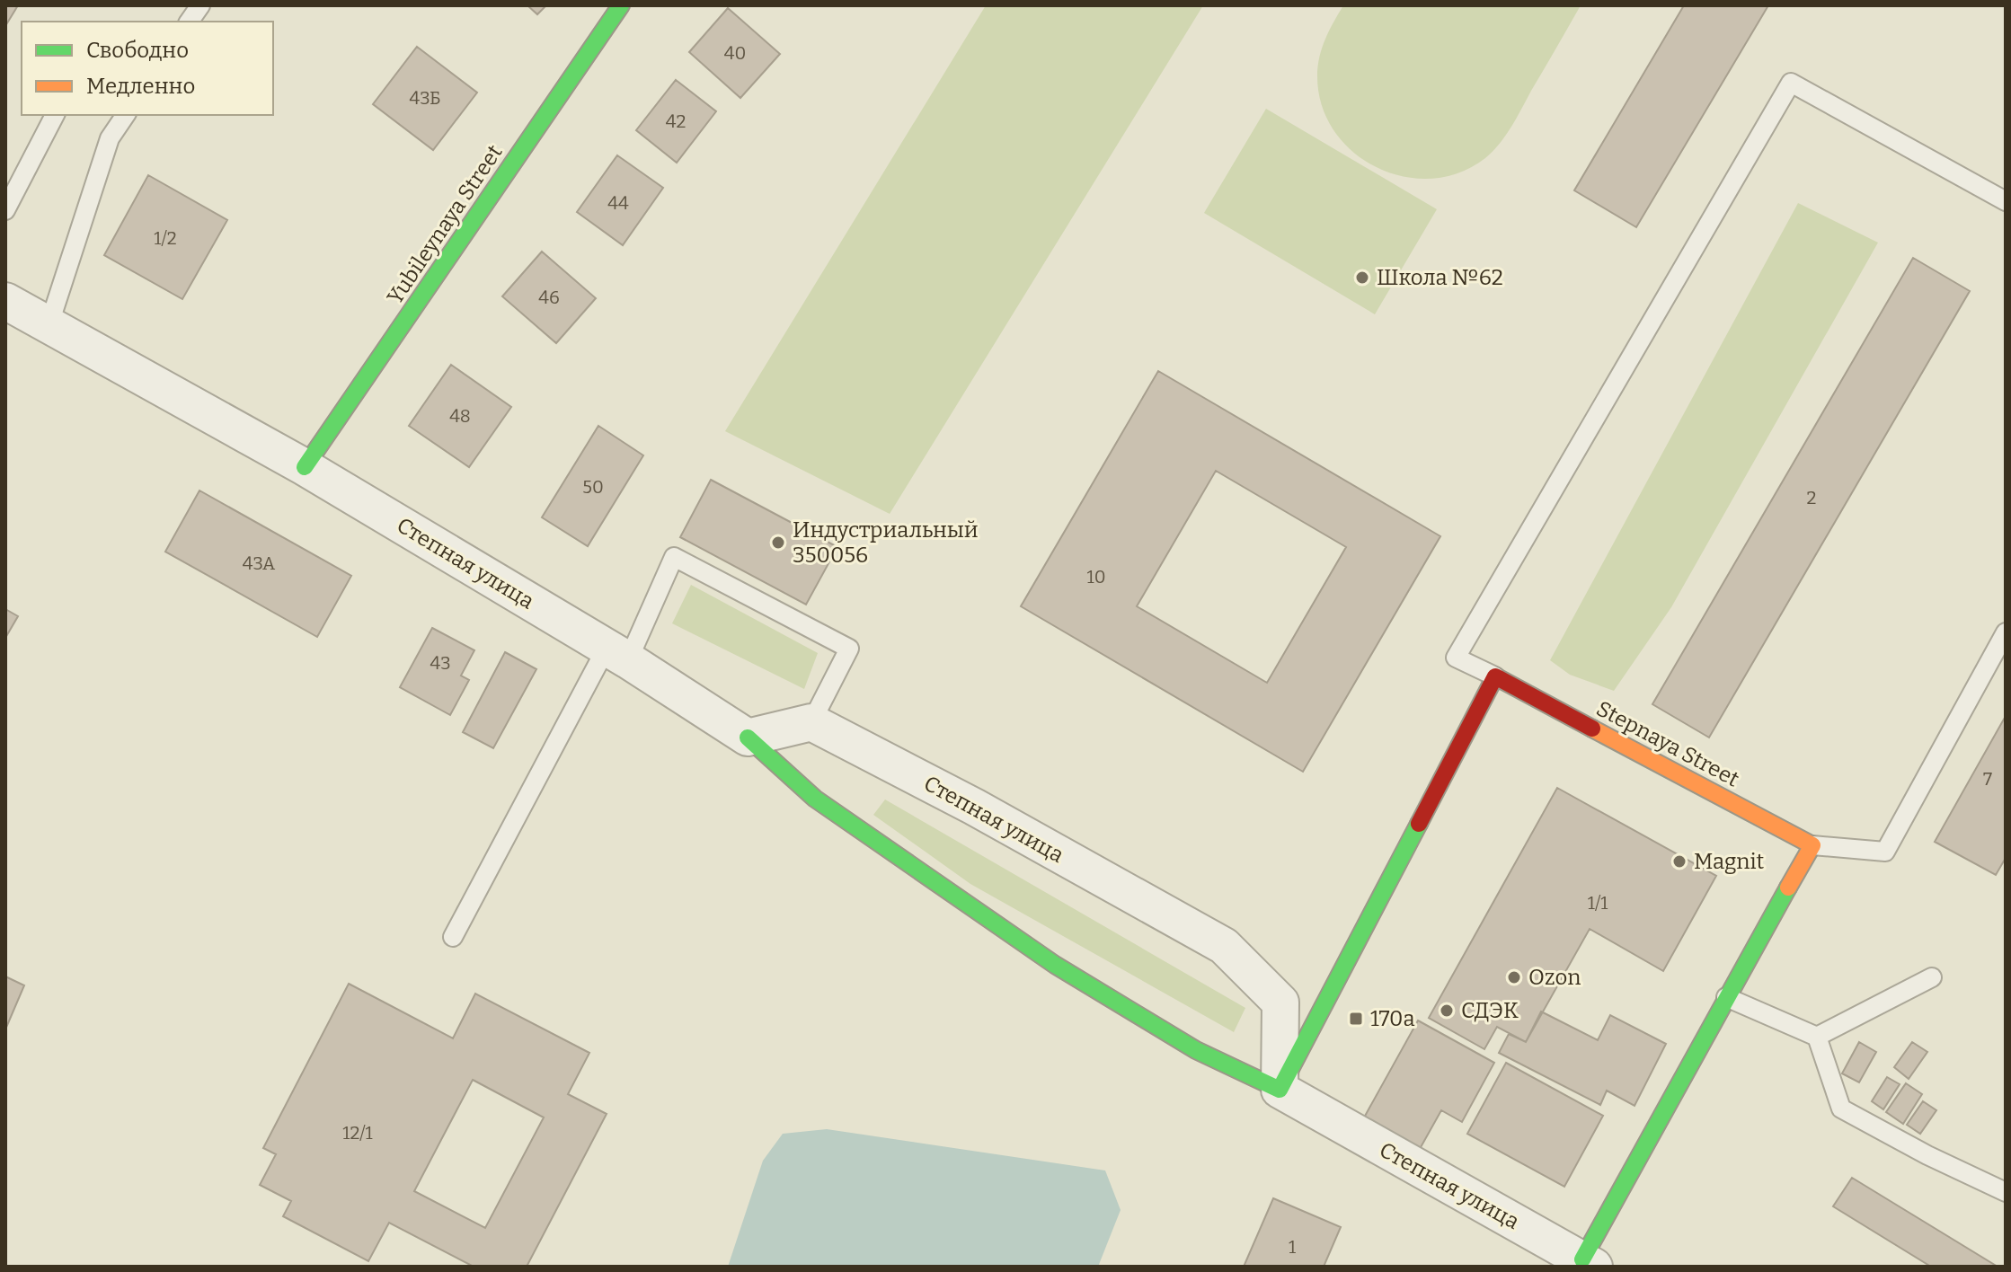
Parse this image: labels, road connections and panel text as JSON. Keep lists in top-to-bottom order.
{
  "streets": {
    "street": ["Yubileynaya Street", "Степная улица", "Stepnaya Street"]
  },
  "crossings": [
    ["Yubileynaya Street", "Степная улица"]
  ],
  "places": {
    "other": [
      "Школа №62",
      "Индустриальный 350056",
      "Magnit",
      "Ozon",
      "СДЭК"
    ],
    "transit": ["170а"]
  },
  "house_numbers": [
    "40",
    "43Б",
    "42",
    "44",
    "1/2",
    "46",
    "48",
    "50",
    "2",
    "43А",
    "10",
    "43",
    "7",
    "1/1",
    "12/1",
    "1"
  ],
  "legend": ["Свободно", "Медленно"]
}
